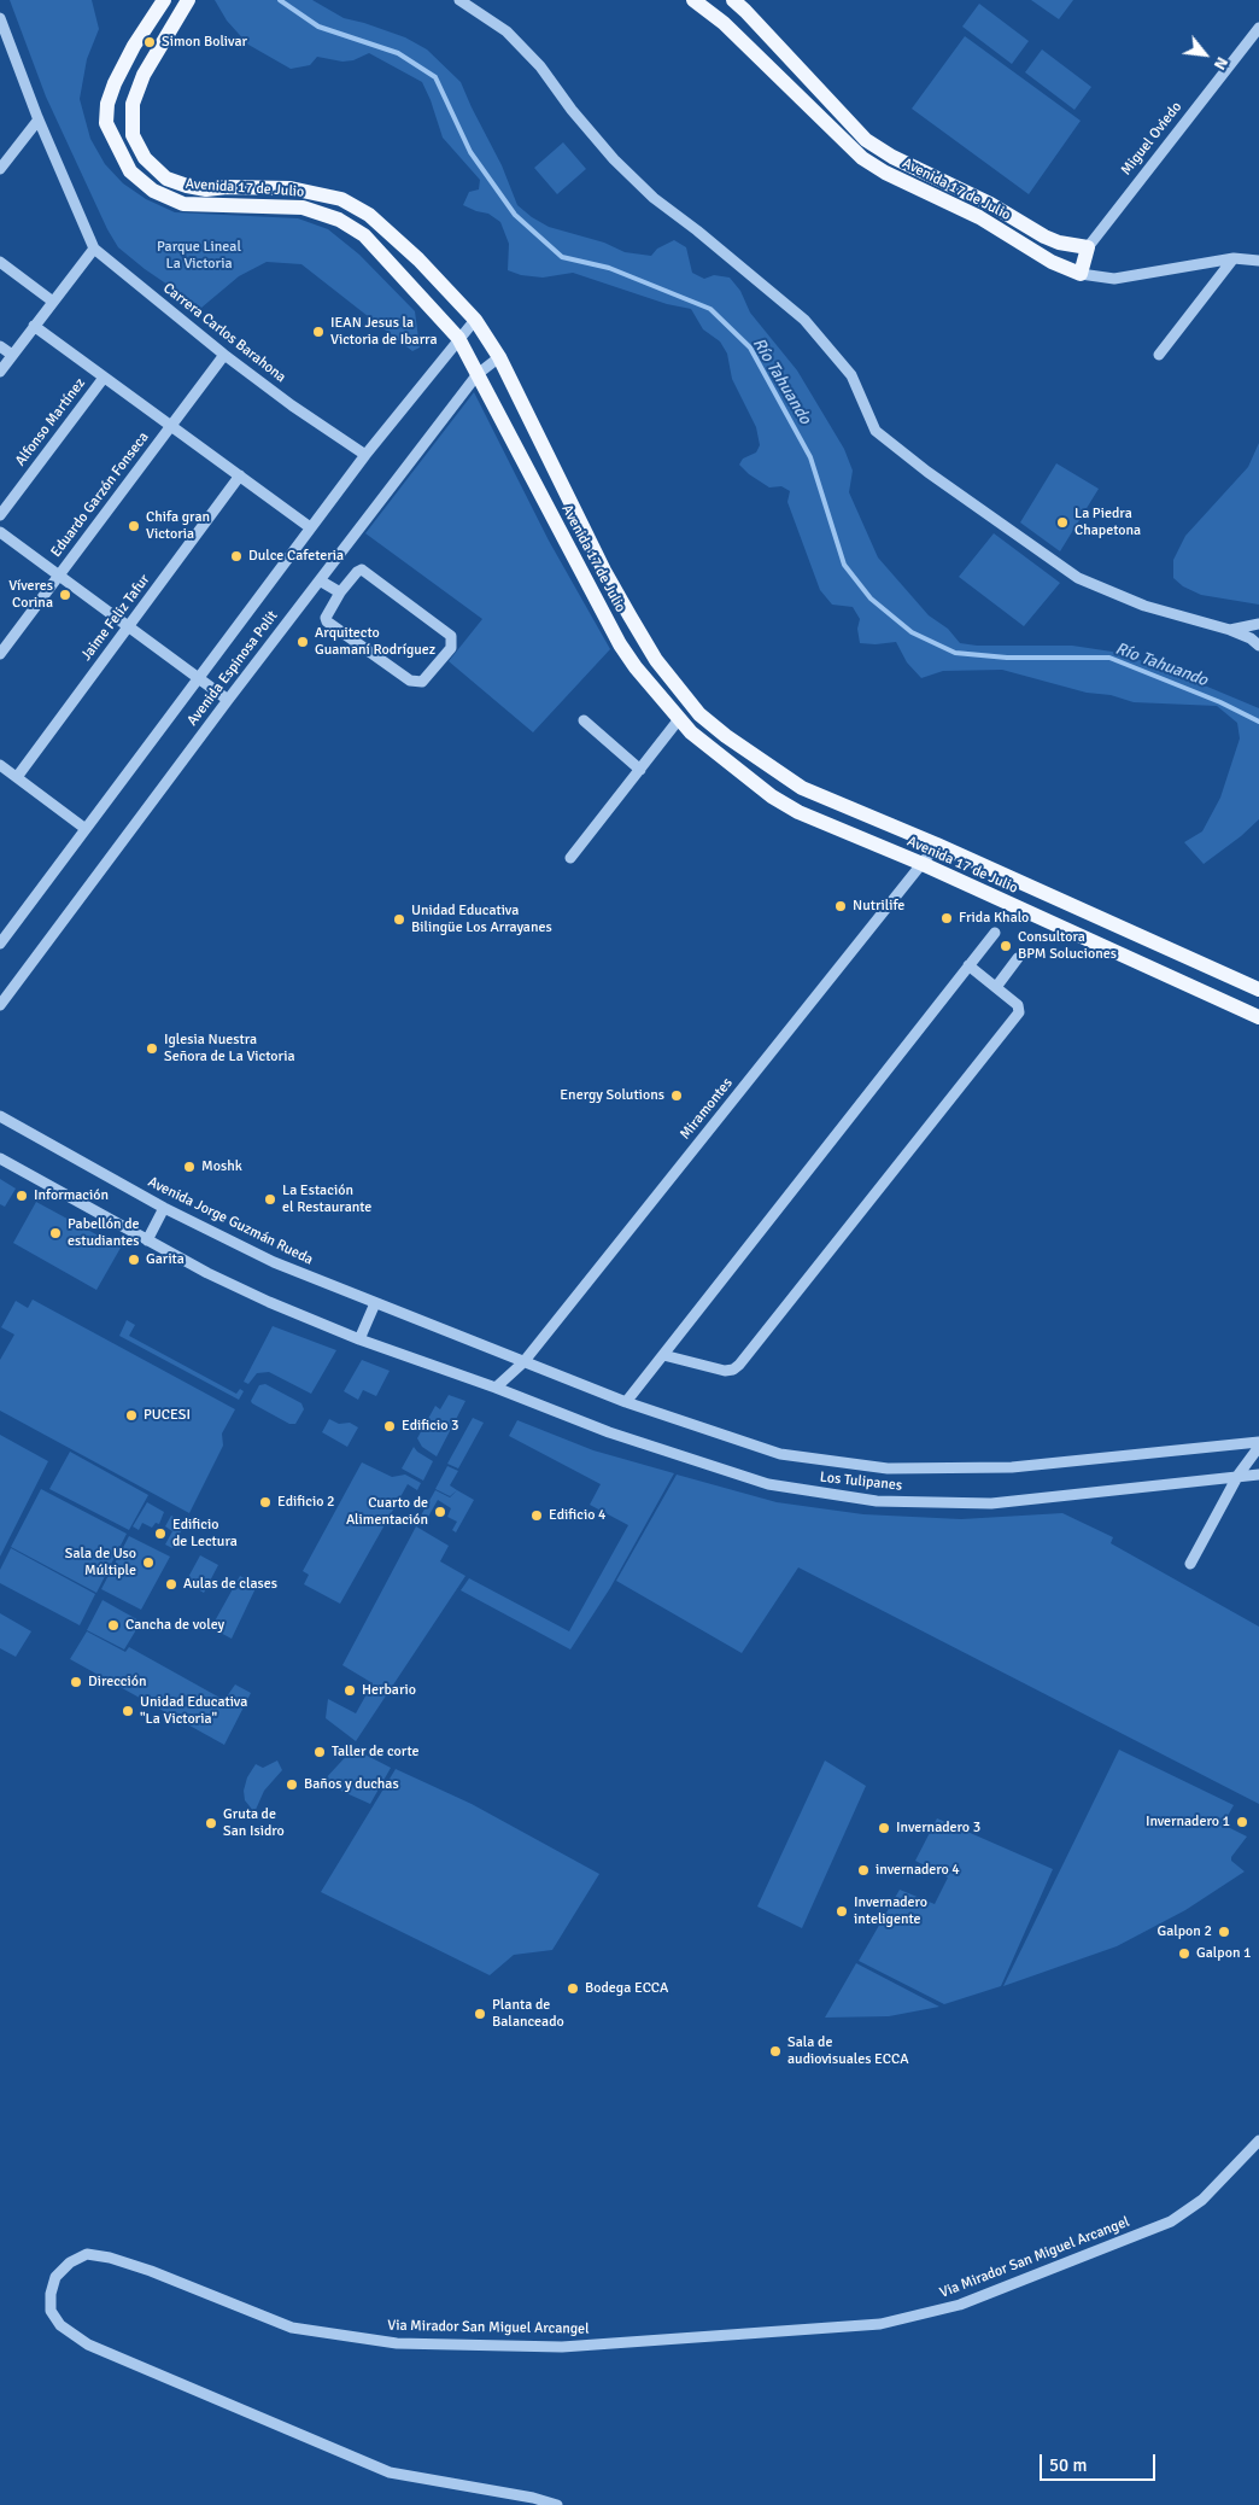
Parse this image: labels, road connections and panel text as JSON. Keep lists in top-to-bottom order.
{
  "streets": {
    "main road": ["Miguel Oviedo", "Avenida 17 de Julio"],
    "street": [
      "Carrera Carlos Barahona",
      "Alfonso Martínez",
      "Eduardo Garzón Fonseca",
      "Jaime Feliz Tafur",
      "Avenida Espinosa Polit",
      "Miramontes",
      "Avenida Jorge Guzmán Rueda",
      "Los Tulipanes",
      "Via Mirador San Miguel Arcangel"
    ]
  },
  "crossings": [
    ["Miguel Oviedo", "Avenida 17 de Julio"],
    ["Avenida 17 de Julio", "Avenida Espinosa Polit"],
    ["Avenida 17 de Julio", "Miramontes"],
    ["Carrera Carlos Barahona", "Eduardo Garzón Fonseca"],
    ["Carrera Carlos Barahona", "Avenida Espinosa Polit"],
    ["Miramontes", "Avenida Jorge Guzmán Rueda"],
    ["Miramontes", "Los Tulipanes"],
    ["Avenida Jorge Guzmán Rueda", "Los Tulipanes"]
  ],
  "water": ["Río Tahuando"],
  "parks": ["Parque Lineal La Victoria"],
  "places": [
    "Simon Bolivar",
    "IEAN Jesus la Victoria de Ibarra",
    "La Piedra Chapetona",
    "Chifa gran Victoria",
    "Dulce Cafeteria",
    "Víveres Corina",
    "Arquitecto Guamaní Rodríguez",
    "Nutrilife",
    "Frida Khalo",
    "Unidad Educativa Bilingüe Los Arrayanes",
    "Consultora BPM Soluciones",
    "Iglesia Nuestra Señora de La Victoria",
    "Energy Solutions",
    "Moshk",
    "Información",
    "La Estación el Restaurante",
    "Pabellón de estudiantes",
    "Garita",
    "PUCESI",
    "Edificio 3",
    "Edificio 2",
    "Cuarto de Alimentación",
    "Edificio 4",
    "Edificio de Lectura",
    "Sala de Uso Múltiple",
    "Aulas de clases",
    "Cancha de voley",
    "Dirección",
    "Herbario",
    "Unidad Educativa \"La Victoria\"",
    "Taller de corte",
    "Baños y duchas",
    "Invernadero 1",
    "Gruta de San Isidro",
    "Invernadero 3",
    "invernadero 4",
    "Invernadero inteligente",
    "Galpon 2",
    "Galpon 1",
    "Bodega ECCA",
    "Planta de Balanceado",
    "Sala de audiovisuales ECCA"
  ],
  "scale_bar": "50 m",
  "north": "bottom right"
}
